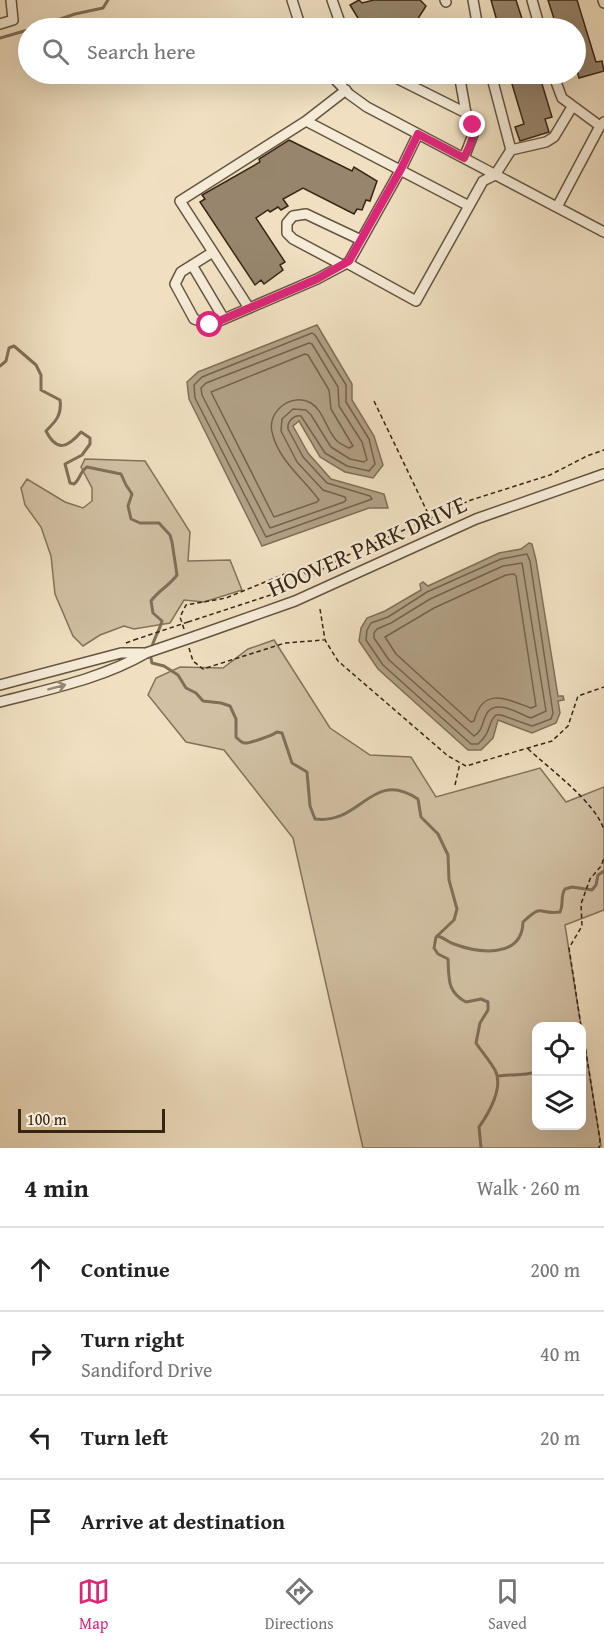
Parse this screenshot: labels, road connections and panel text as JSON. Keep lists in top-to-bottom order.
{
  "streets": {
    "street": ["HOOVER PARK DRIVE"]
  },
  "scale_bar": "100 m",
  "page": {
    "search": "Search here",
    "scale": "100 m",
    "heading": ["4 min", "Walk · 260 m"],
    "list": [
      ["Continue", "200 m"],
      ["Turn right", "Sandiford Drive", "40 m"],
      ["Turn left", "20 m"],
      "Arrive at destination"
    ],
    "nav": ["Map", "Directions", "Saved"]
  }
}
